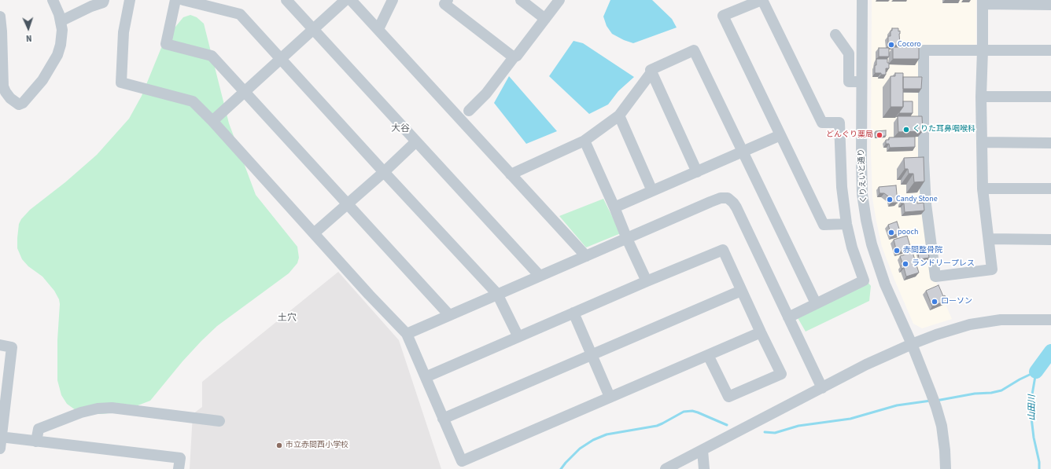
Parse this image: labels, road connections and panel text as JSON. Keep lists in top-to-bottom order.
{
  "streets": {
    "street": ["くりえいと通り"]
  },
  "districts": ["大谷", "土穴"],
  "water": ["山田川"],
  "places": [
    "Cocoro",
    "くりた耳鼻咽喉科",
    "どんぐり薬局",
    "Candy Stone",
    "pooch",
    "赤間整骨院",
    "ランドリープレス",
    "ローソン",
    "市立赤間西小学校"
  ],
  "north": "bottom"
}
